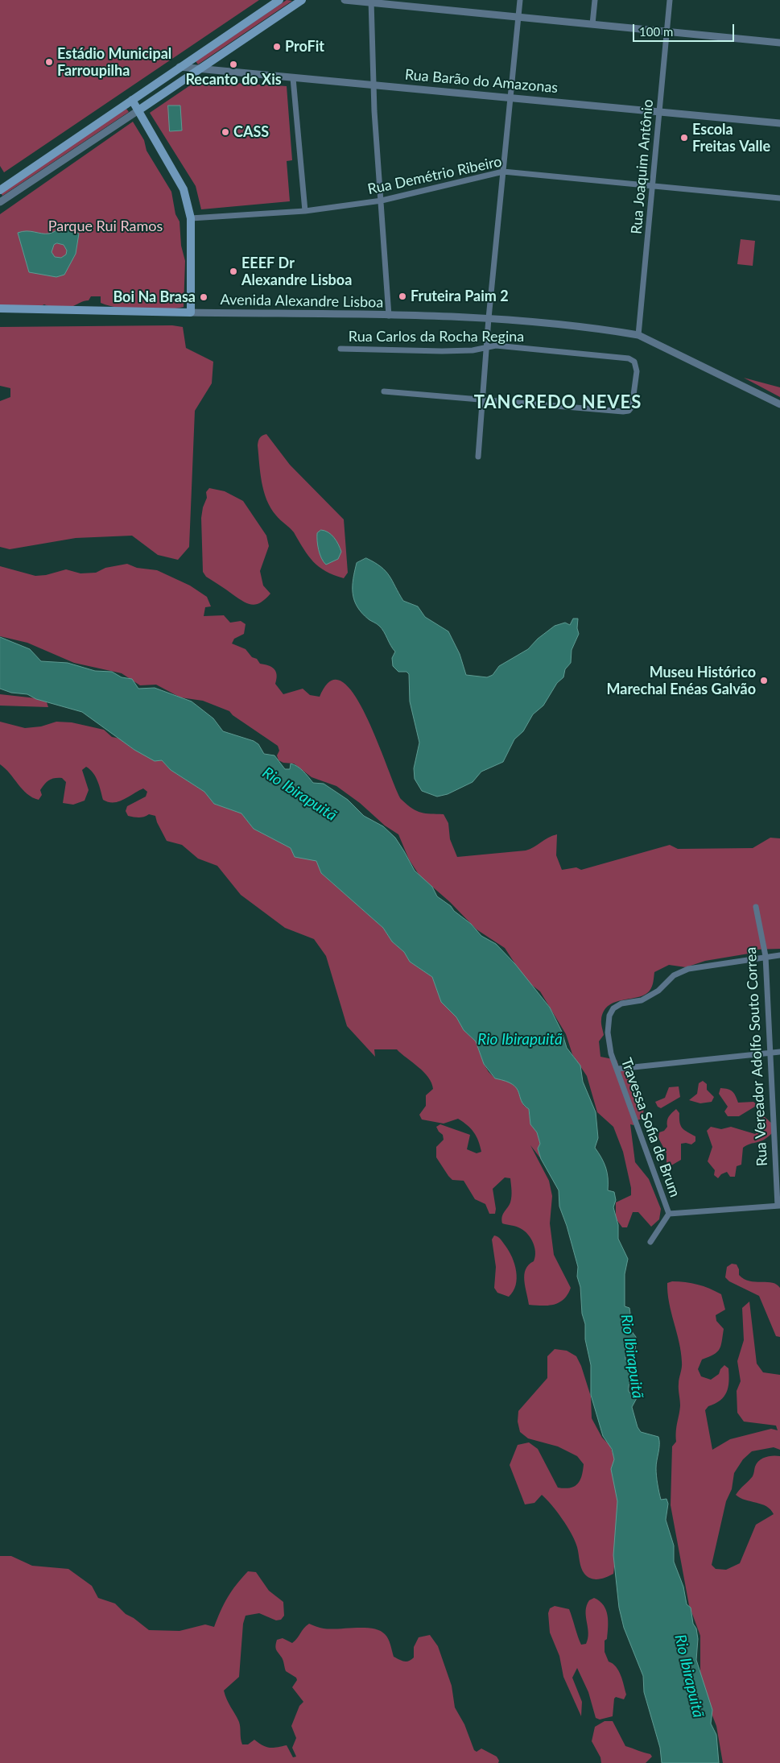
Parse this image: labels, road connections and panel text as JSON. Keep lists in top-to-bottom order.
{
  "streets": {
    "main road": ["Avenida Alexandre Lisboa"],
    "street": [
      "Rua Barão do Amazonas",
      "Rua Joaquim Antônio",
      "Rua Demétrio Ribeiro",
      "Rua Carlos da Rocha Regina",
      "Rua Vereador Adolfo Souto Correa",
      "Travessa Sofia de Brum"
    ]
  },
  "crossings": [
    ["Rua Barão do Amazonas", "Rua Joaquim Antônio"],
    ["Rua Joaquim Antônio", "Rua Demétrio Ribeiro"],
    ["Rua Joaquim Antônio", "Avenida Alexandre Lisboa"],
    ["Rua Vereador Adolfo Souto Correa", "Travessa Sofia de Brum"]
  ],
  "districts": ["TANCREDO NEVES"],
  "water": ["Rio Ibirapuitã"],
  "parks": ["Parque Rui Ramos"],
  "places": [
    "ProFit",
    "Estádio Municipal Farroupilha",
    "Recanto do Xis",
    "CASS",
    "Escola Freitas Valle",
    "EEEF Dr Alexandre Lisboa",
    "Fruteira Paim 2",
    "Boi Na Brasa",
    "Museu Histórico Marechal Enéas Galvão"
  ],
  "scale_bar": "100 m"
}
